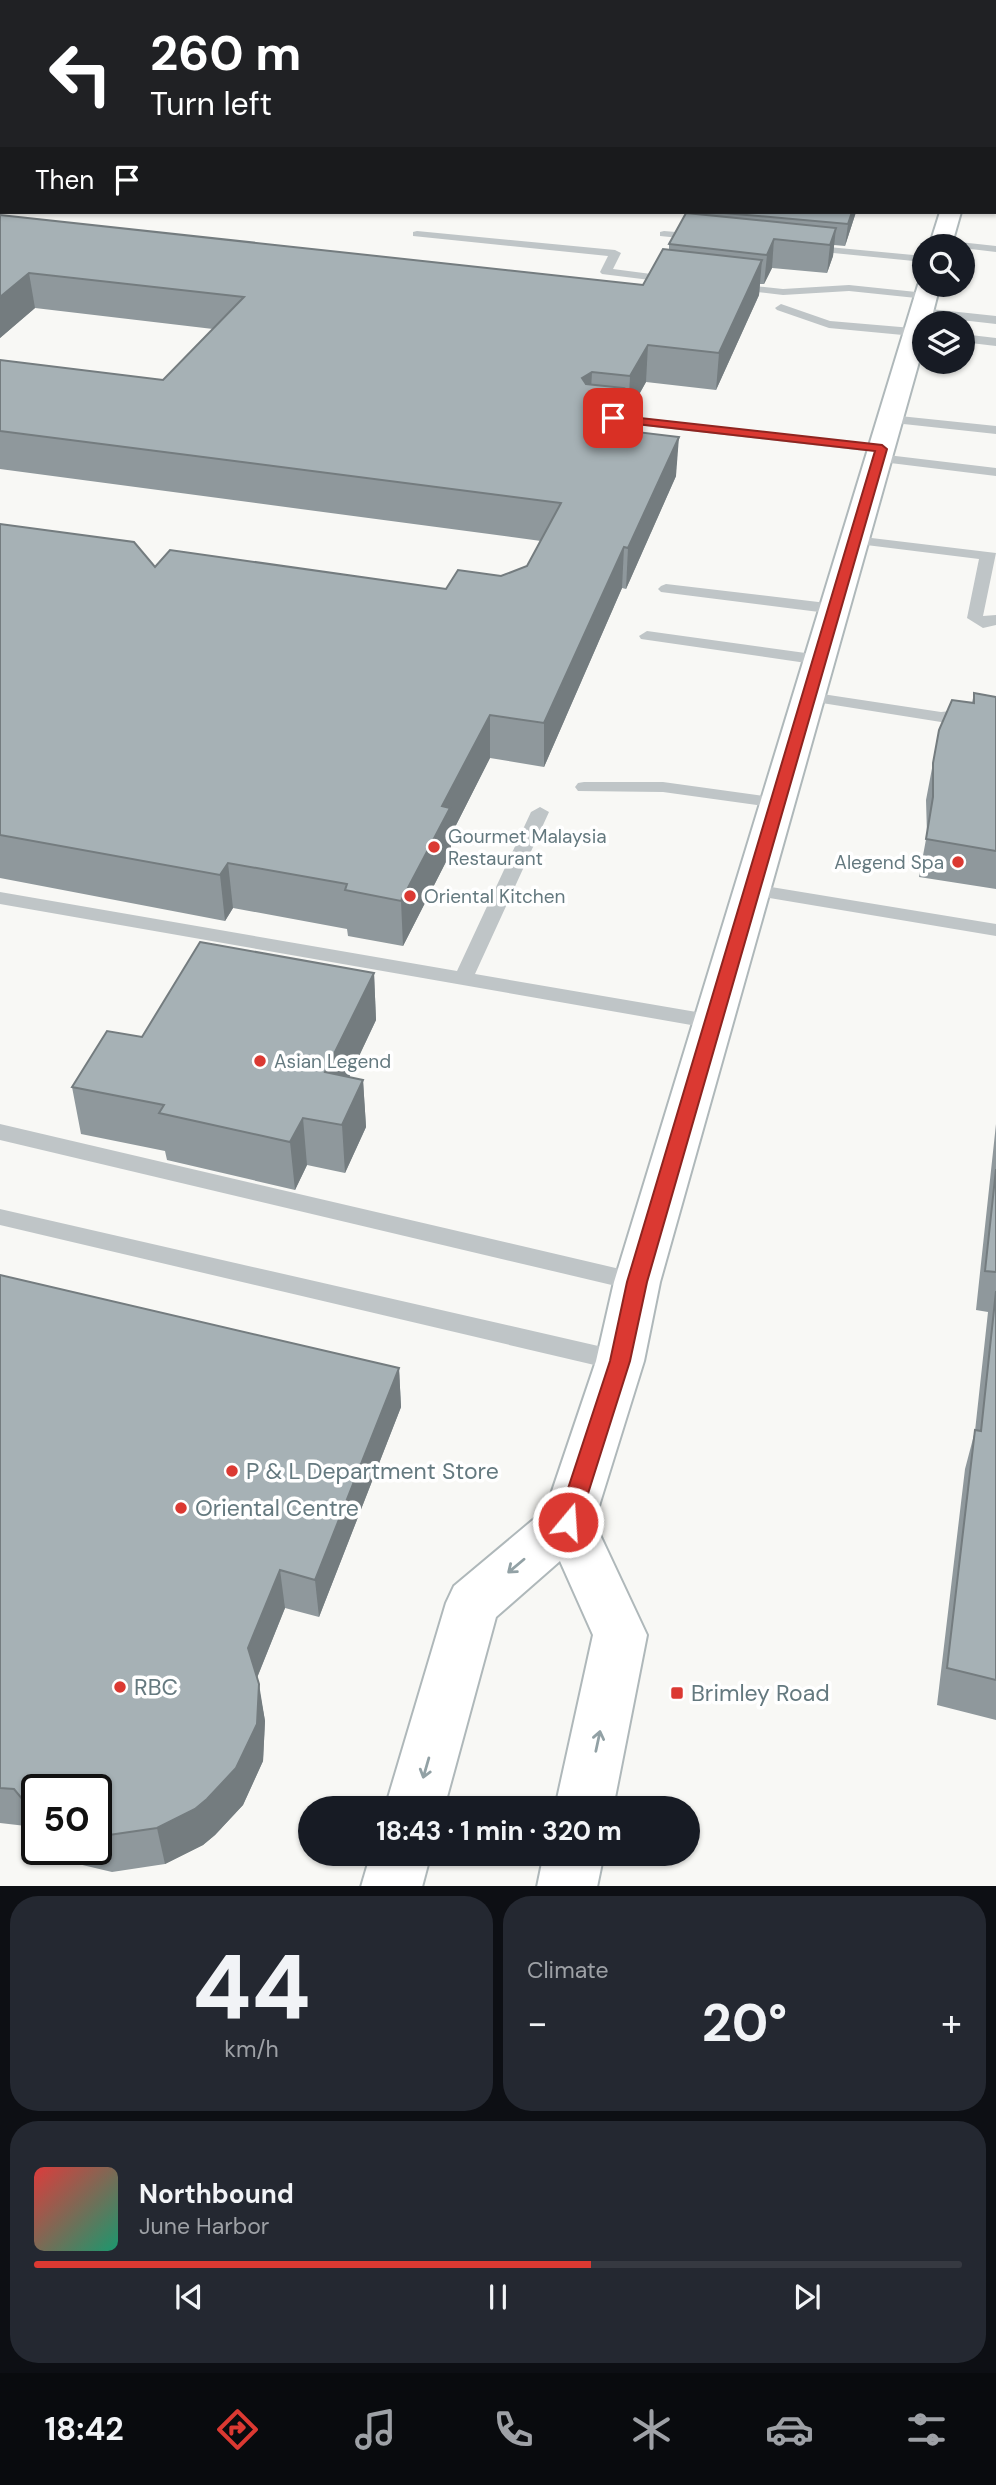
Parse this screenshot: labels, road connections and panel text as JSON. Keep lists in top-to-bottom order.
{
  "places": {
    "other": [
      "Gourmet Malaysia Restaurant",
      "Alegend Spa",
      "Oriental Kitchen",
      "Asian Legend",
      "P & L Department Store",
      "Oriental Centre",
      "RBC"
    ],
    "transit": ["Brimley Road"]
  },
  "page": {
    "turn": ["260 m", "Turn left"],
    "then": "Then",
    "limit": "50",
    "trip": "18:43 · 1 min · 320 m",
    "tile": [
      ["44", "km/h"],
      "Climate"
    ],
    "heat": ["−", "20°", "+"],
    "song": ["Northbound", "June Harbor"],
    "tabs": "18:42"
  }
}
